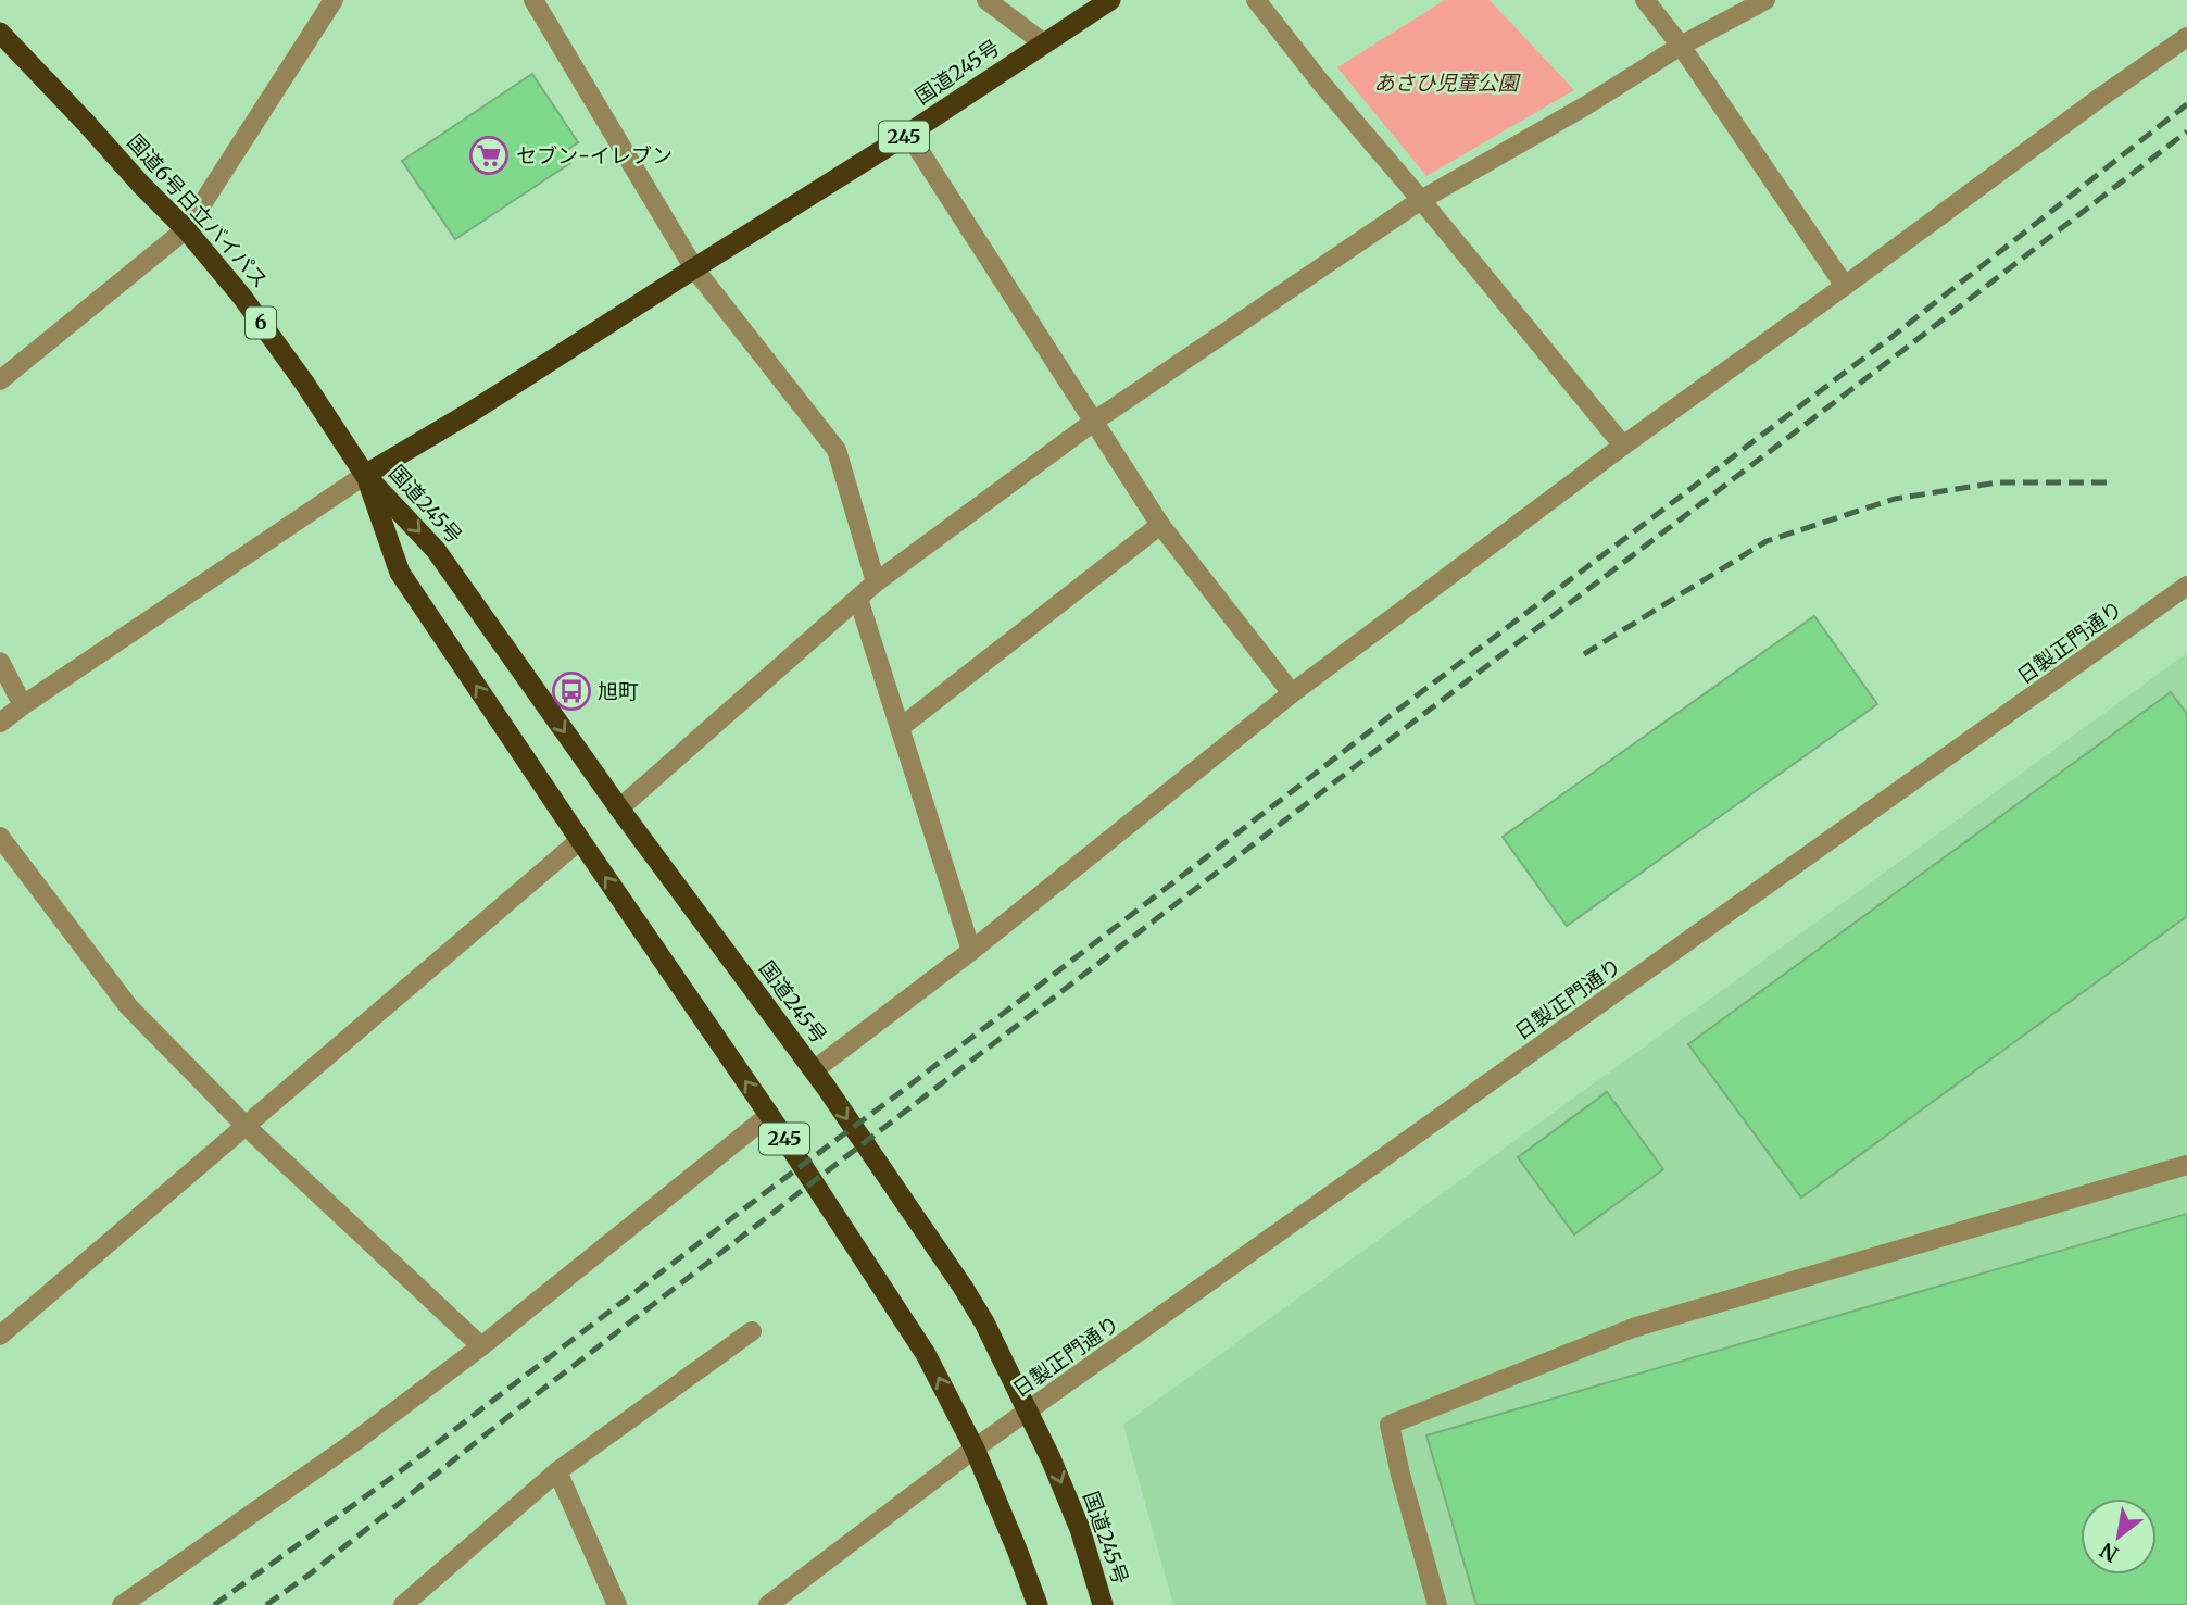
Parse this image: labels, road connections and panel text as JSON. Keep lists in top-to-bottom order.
{
  "streets": {
    "highway": [
      "国道245号",
      "245",
      "国道6号日立バイパス",
      "6"
    ],
    "street": ["日製正門通り"]
  },
  "crossings": [
    ["国道245号", "国道6号日立バイパス"],
    ["国道245号", "日製正門通り"]
  ],
  "parks": ["あさひ児童公園"],
  "places": {
    "supermarket": ["セブン-イレブン"],
    "bus stop": ["旭町"]
  },
  "north": "bottom left"
}
